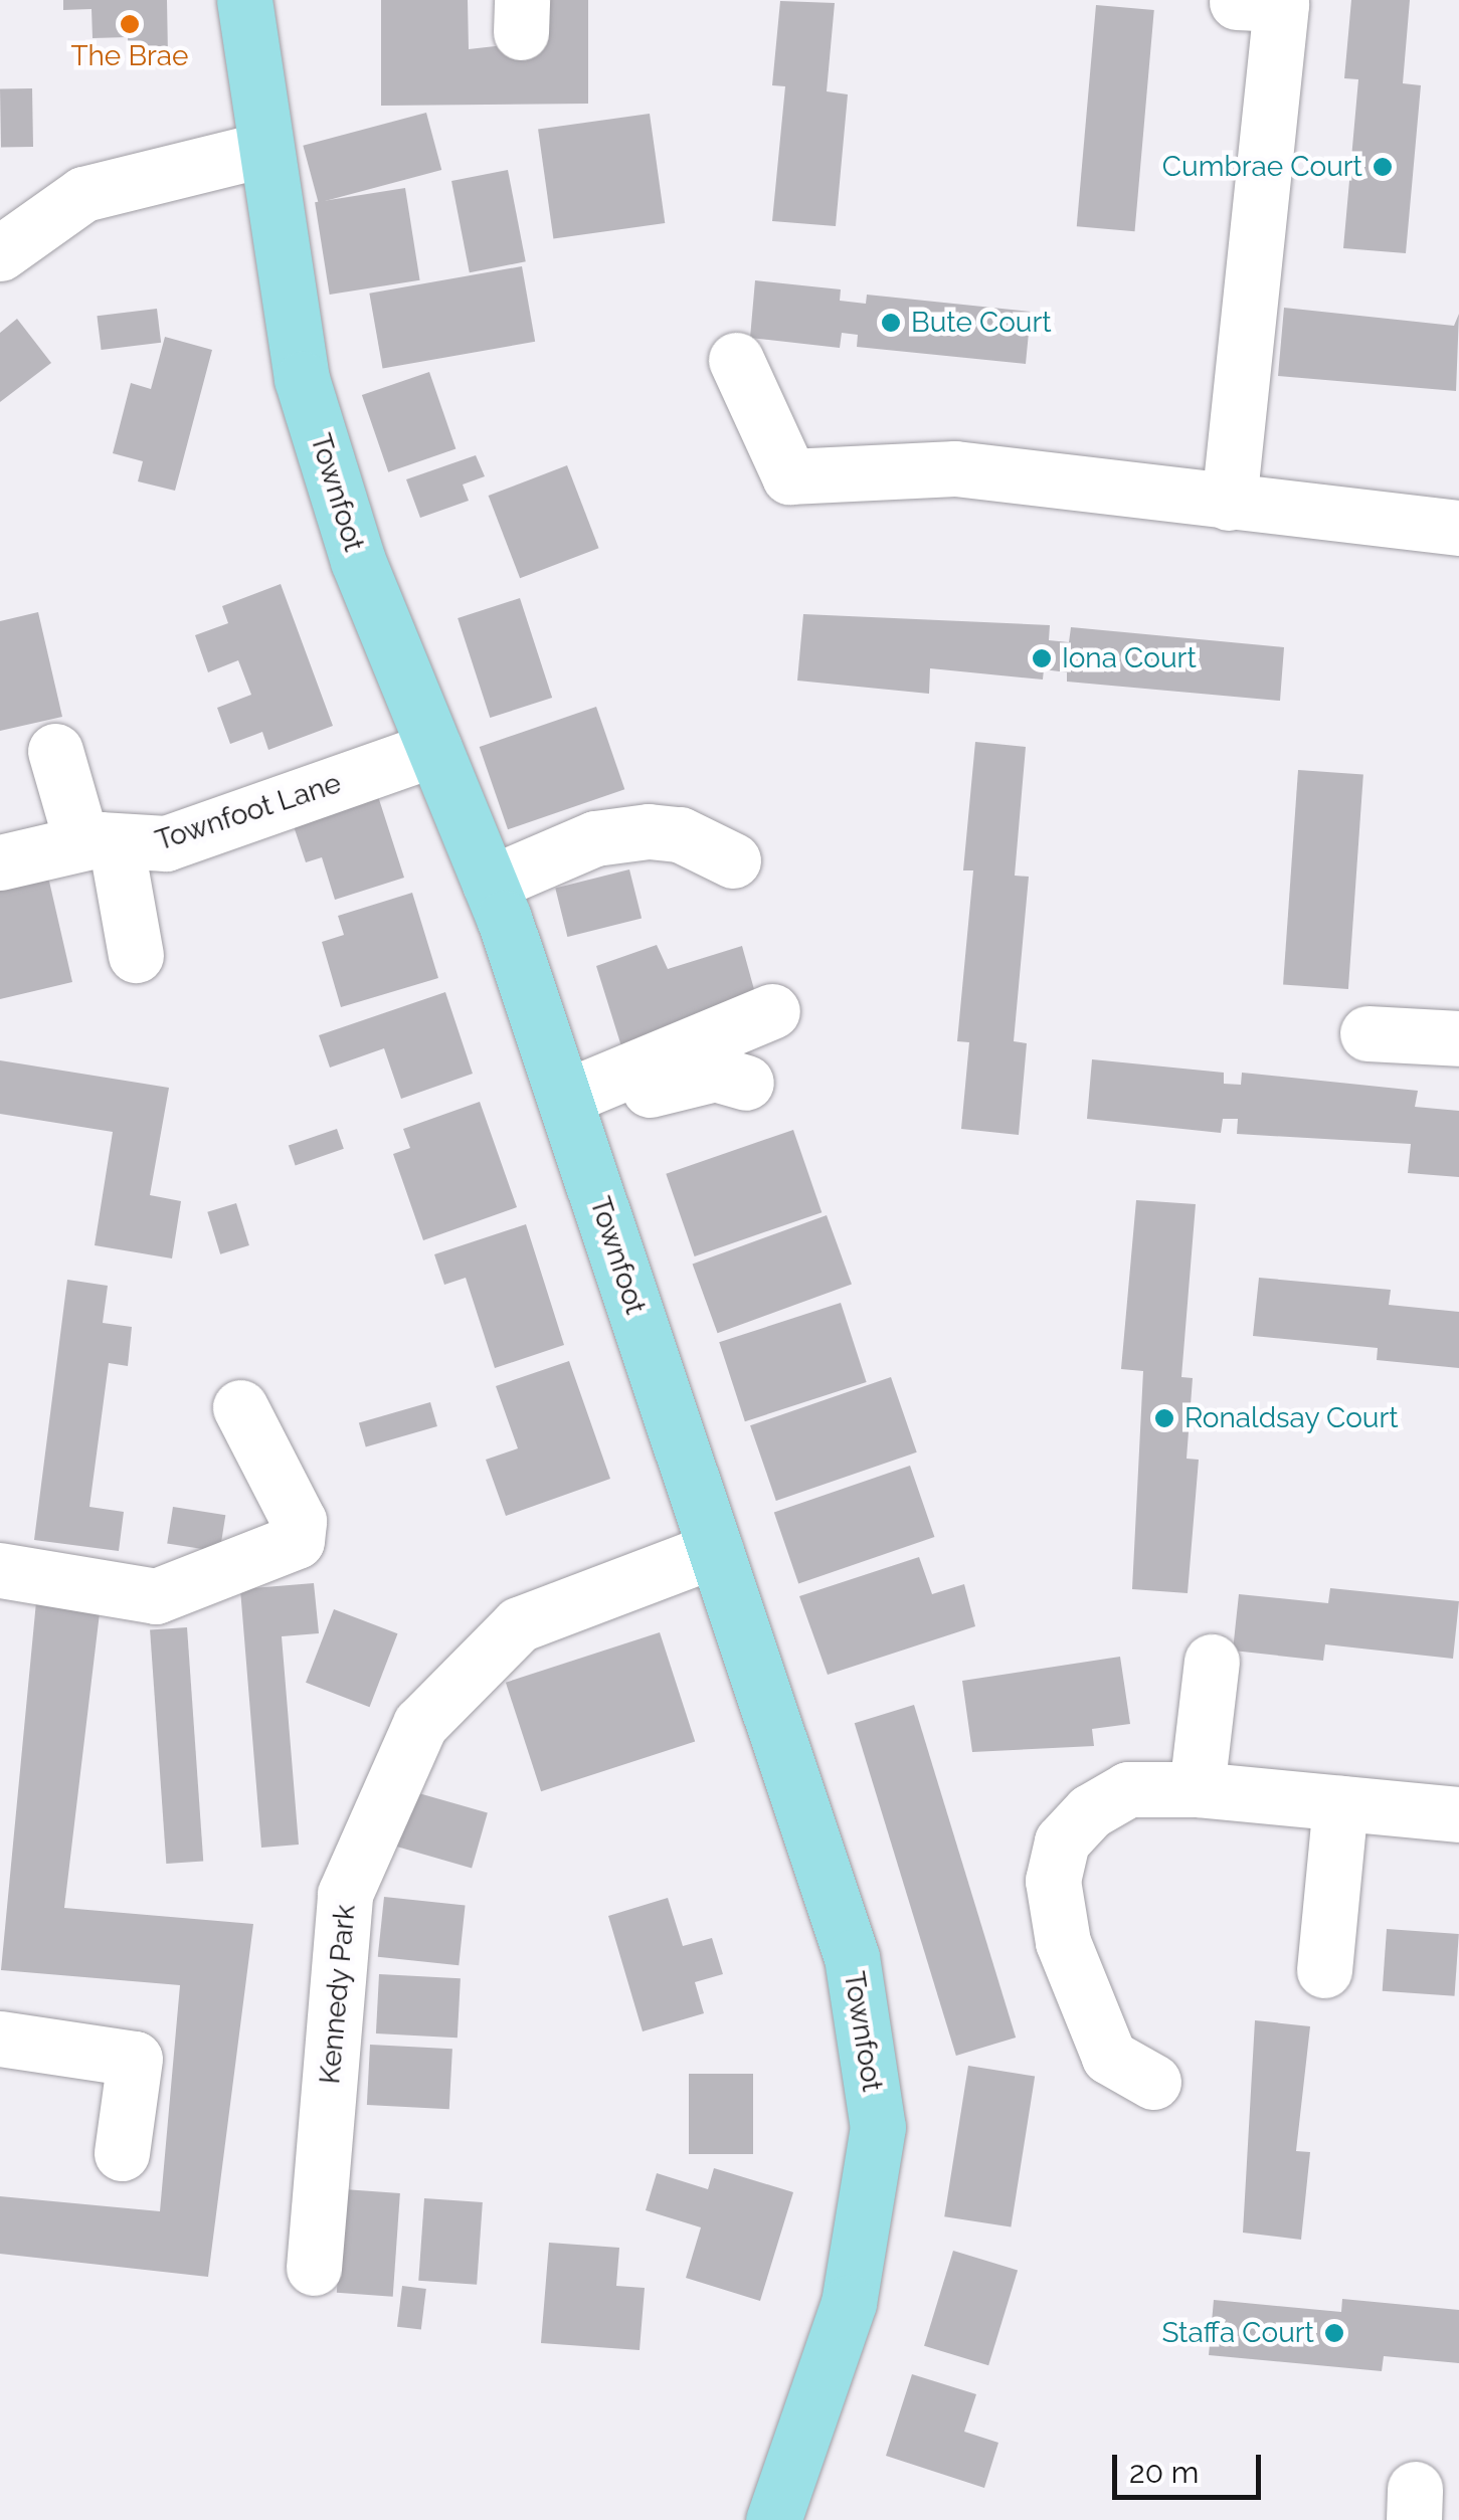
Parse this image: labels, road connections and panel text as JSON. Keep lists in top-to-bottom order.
{
  "streets": {
    "main road": ["Townfoot"],
    "street": ["Townfoot Lane", "Kennedy Park"]
  },
  "crossings": [
    ["Townfoot", "Townfoot Lane"],
    ["Townfoot", "Kennedy Park"]
  ],
  "places": [
    "The Brae",
    "Cumbrae Court",
    "Bute Court",
    "Iona Court",
    "Ronaldsay Court",
    "Staffa Court"
  ],
  "scale_bar": "20 m"
}
